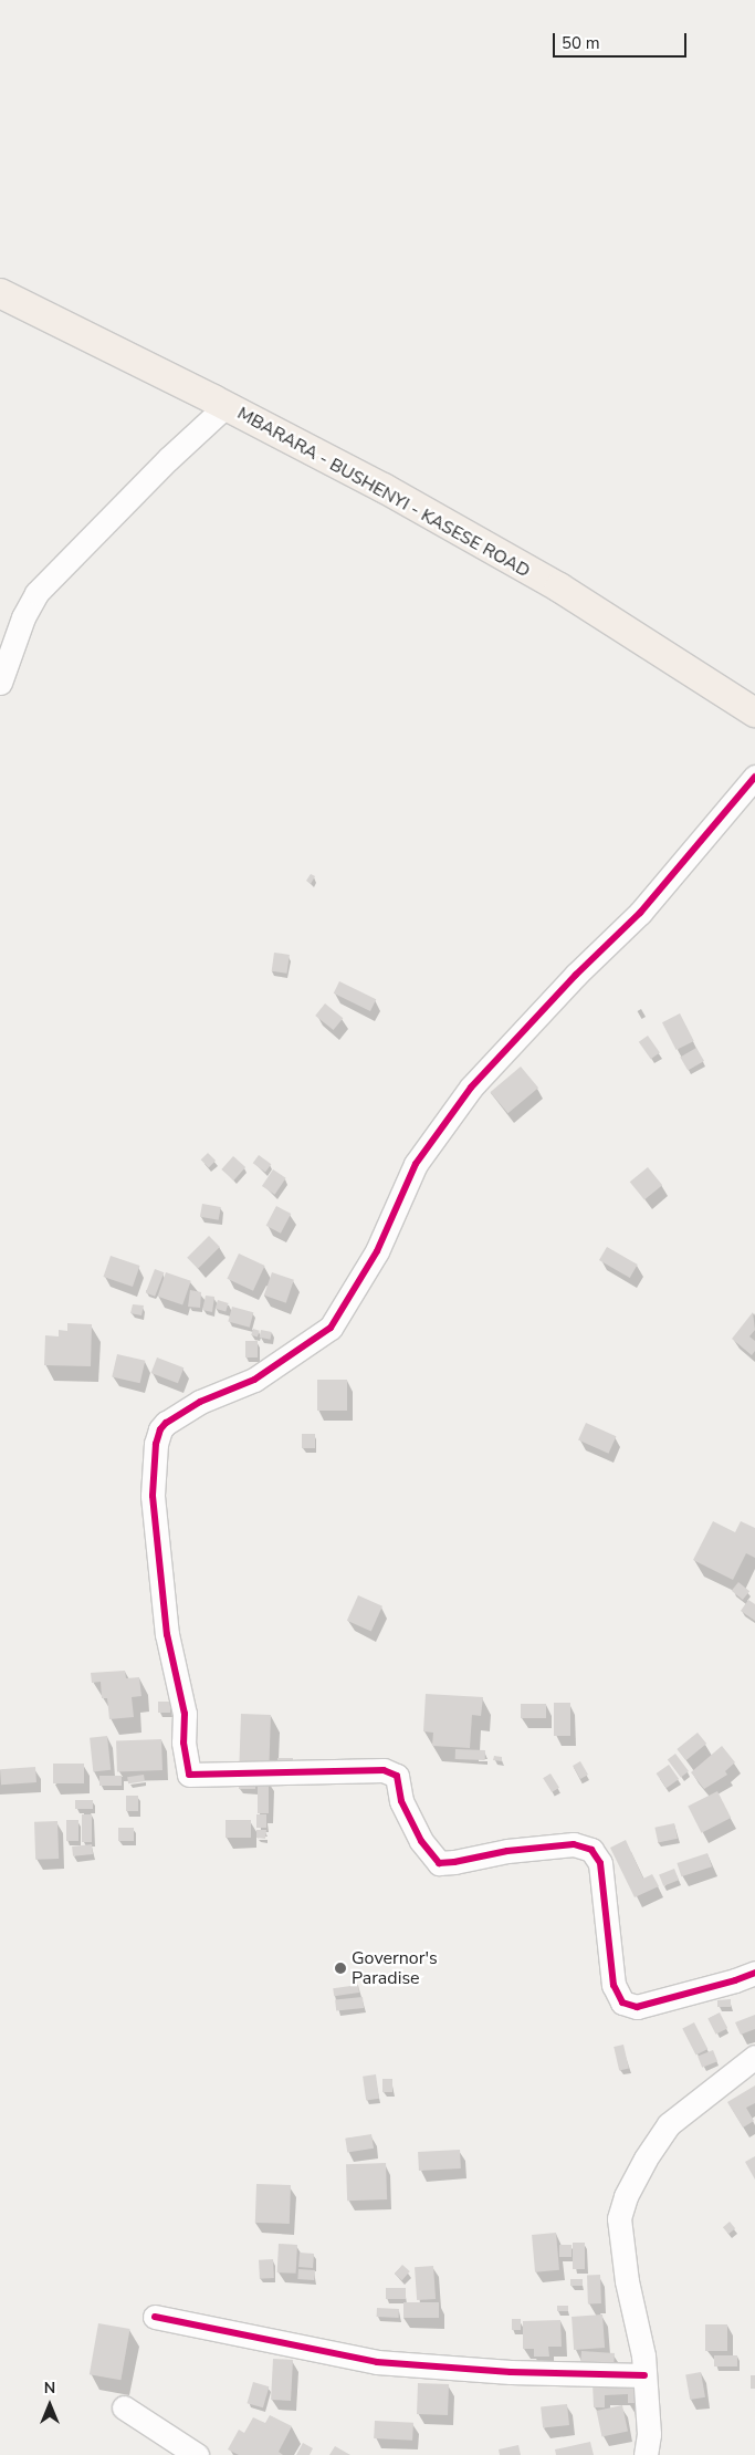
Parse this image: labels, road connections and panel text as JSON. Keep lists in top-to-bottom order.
{
  "streets": {
    "main road": ["MBARARA - BUSHENYI - KASESE ROAD"]
  },
  "places": ["Governor's Paradise"],
  "scale_bar": "50 m",
  "north": "top"
}
